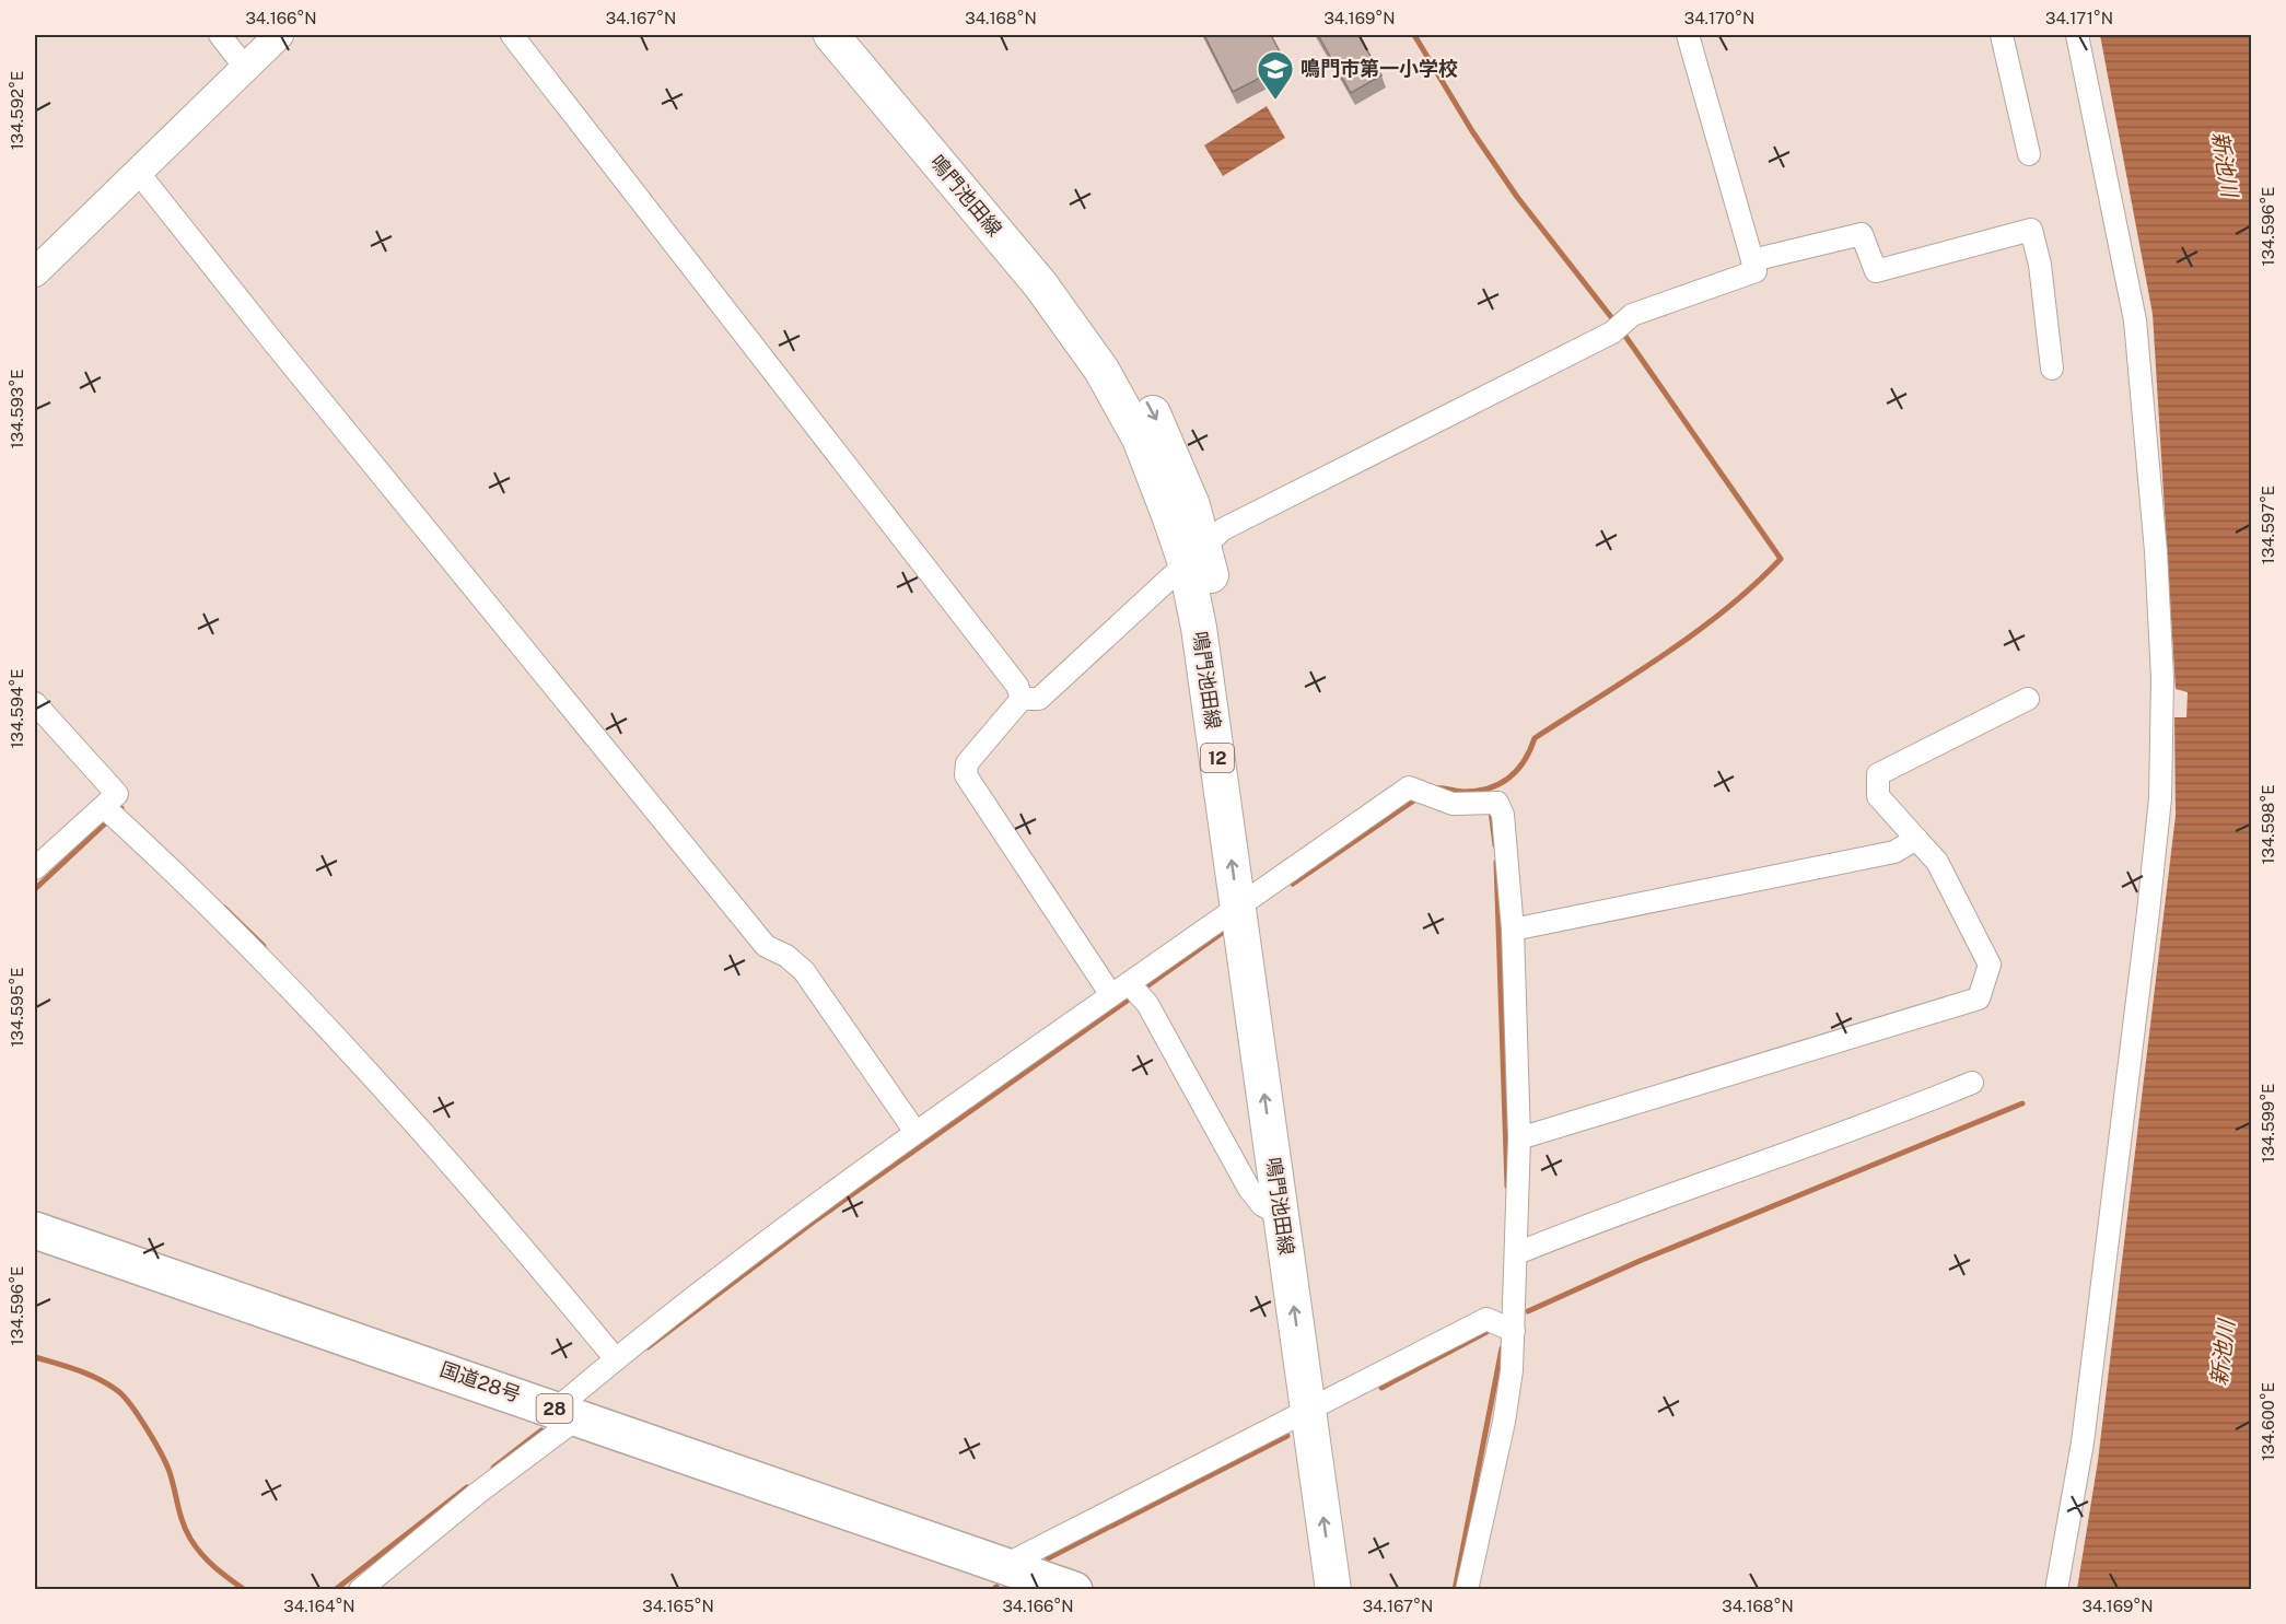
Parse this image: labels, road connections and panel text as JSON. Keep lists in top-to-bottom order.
{
  "streets": {
    "highway": ["国道28号", "28"],
    "main road": ["鳴門池田線", "12"]
  },
  "water": ["新池川"],
  "places": {
    "school or university": ["鳴門市第一小学校"]
  },
  "coordinates": [
    "34.166°N",
    "34.167°N",
    "34.168°N",
    "34.169°N",
    "34.170°N",
    "34.171°N",
    "134.592°E",
    "134.596°E",
    "134.593°E",
    "134.597°E",
    "134.594°E",
    "134.598°E",
    "134.595°E",
    "134.599°E",
    "134.600°E",
    "34.164°N",
    "34.165°N"
  ]
}
